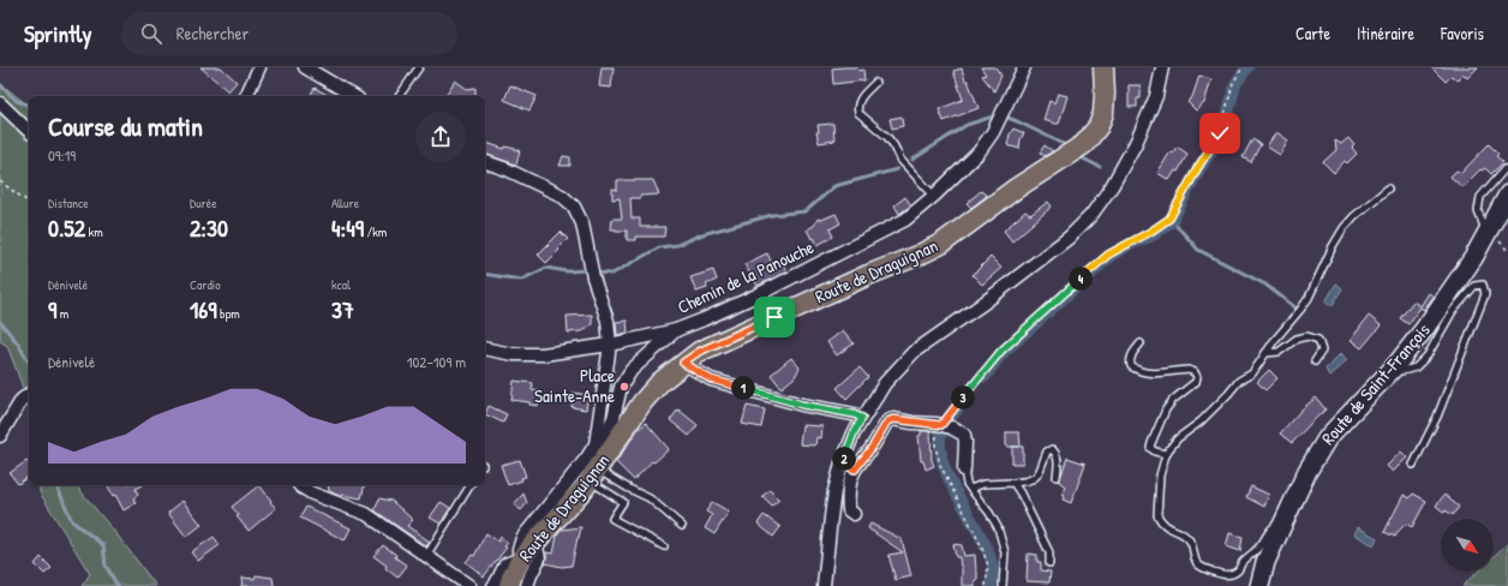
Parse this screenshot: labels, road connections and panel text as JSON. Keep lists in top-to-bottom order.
{
  "streets": {
    "main road": ["Route de Draguignan", "Route de Saint-François"],
    "street": ["Chemin de la Panouche"]
  },
  "places": ["Place Sainte-Anne"],
  "north": "bottom right",
  "page": {
    "header": "Sprintly",
    "search": "Rechercher",
    "nav": ["Carte", "Itinéraire", "Favoris"],
    "heading": ["Course du matin", "09:19"],
    "stats": [
      ["Distance", "0.52 km"],
      ["Durée", "2:30"],
      ["Allure", "4:49 /km"],
      ["Dénivelé", "9 m"],
      ["Cardio", "169 bpm"],
      ["kcal", "37"]
    ],
    "pins": [
      "4",
      "1",
      "3",
      "2"
    ],
    "chart": ["Dénivelé", "102–109 m"]
  }
}
